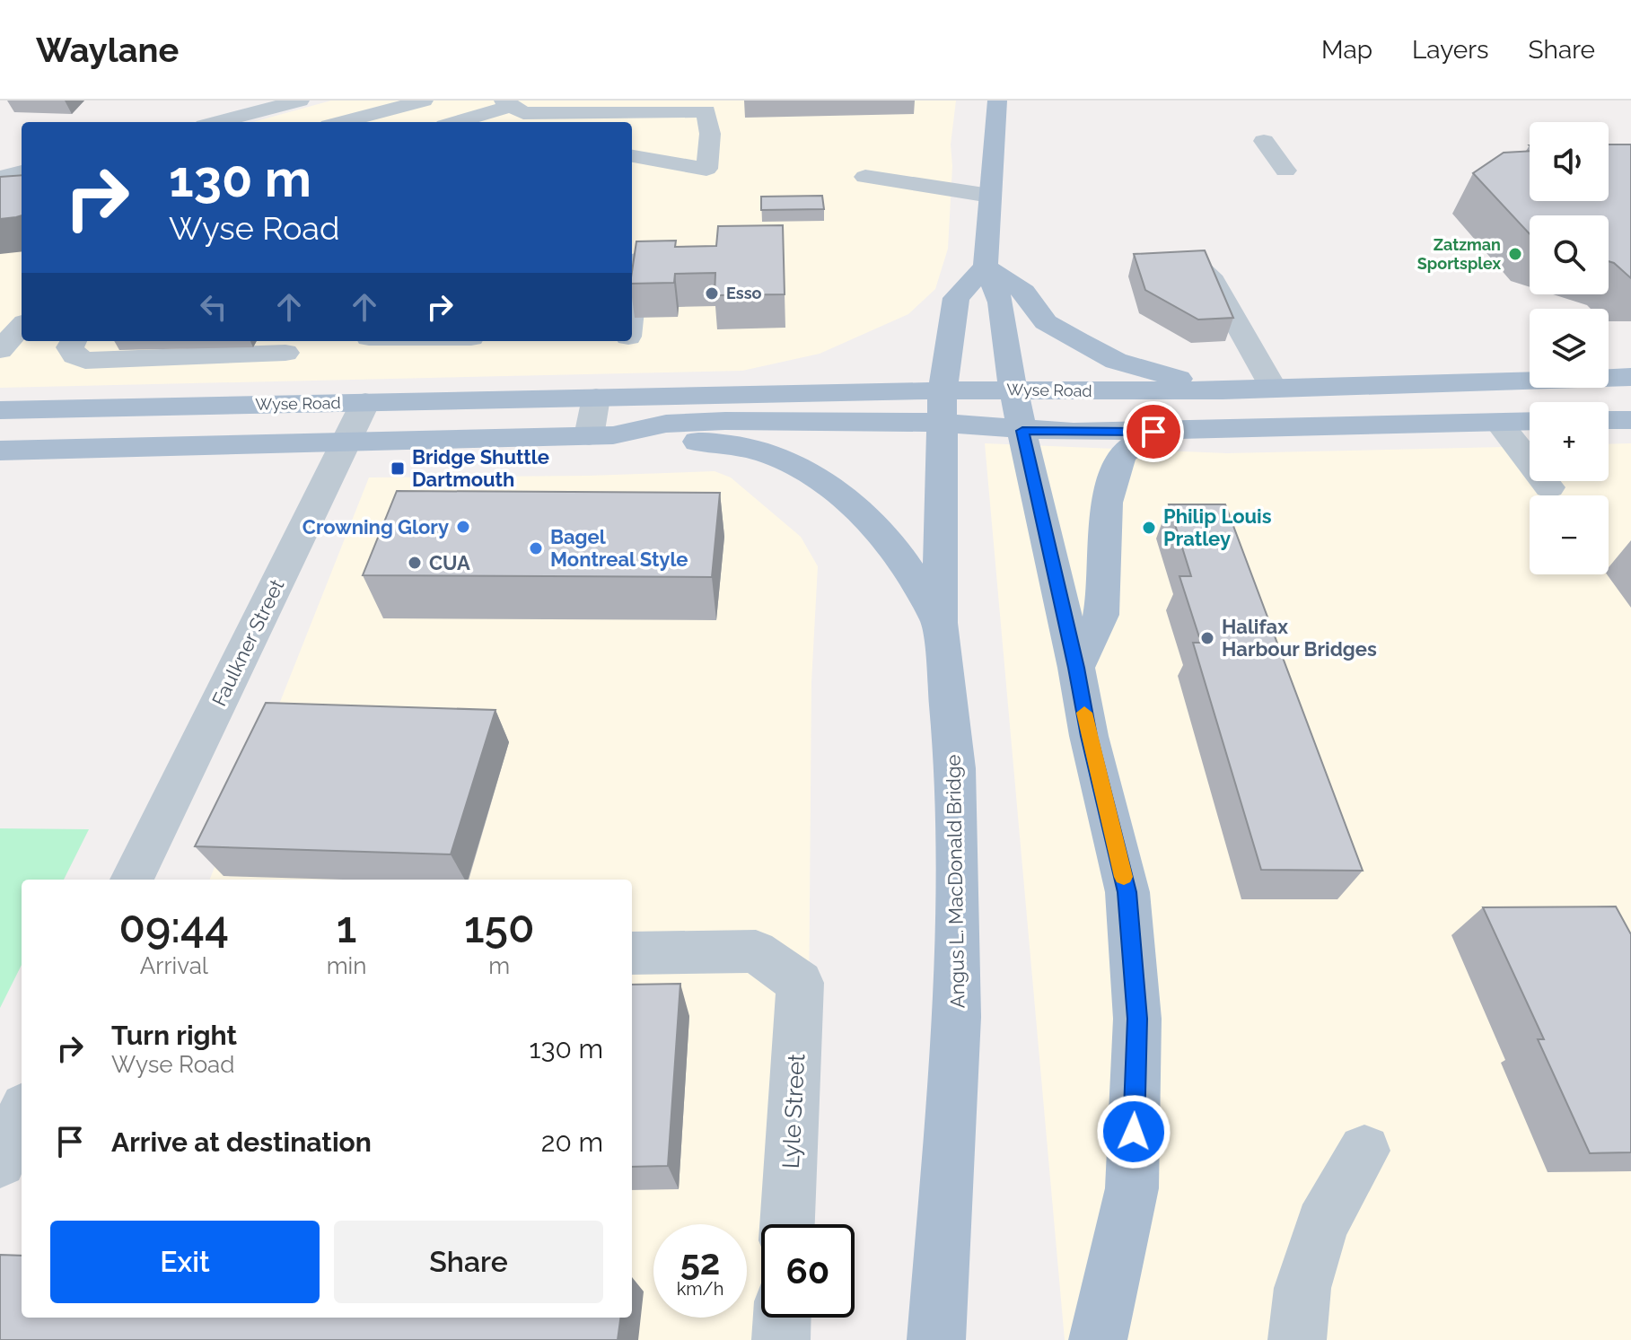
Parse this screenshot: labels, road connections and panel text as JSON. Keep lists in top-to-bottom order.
{
  "streets": {
    "main road": ["Wyse Road", "Angus L. MacDonald Bridge"],
    "street": ["Faulkner Street", "Lyle Street"]
  },
  "crossings": [
    ["Wyse Road", "Faulkner Street"],
    ["Wyse Road", "Angus L. MacDonald Bridge"]
  ],
  "places": {
    "other": [
      "Zatzman Sportsplex",
      "Esso",
      "Crowning Glory",
      "Philip Louis Pratley",
      "Bagel Montreal Style",
      "CUA",
      "Halifax Harbour Bridges"
    ],
    "transit": ["Bridge Shuttle Dartmouth"]
  },
  "page": {
    "header": "Waylane",
    "nav": ["Map", "Layers", "Share"],
    "map_buttons": ["+", "−"],
    "turn": ["130 m", "Wyse Road"],
    "eta": [
      "09:44",
      "Arrival",
      "1",
      "min",
      "150",
      "m"
    ],
    "list": [
      {
        "name": "Turn right",
        "note": "Wyse Road",
        "value": "130 m"
      },
      {
        "name": "Arrive at destination",
        "value": "20 m"
      }
    ],
    "buttons": ["Exit", "Share"],
    "speed": "52 km/h",
    "limit": "60"
  }
}
